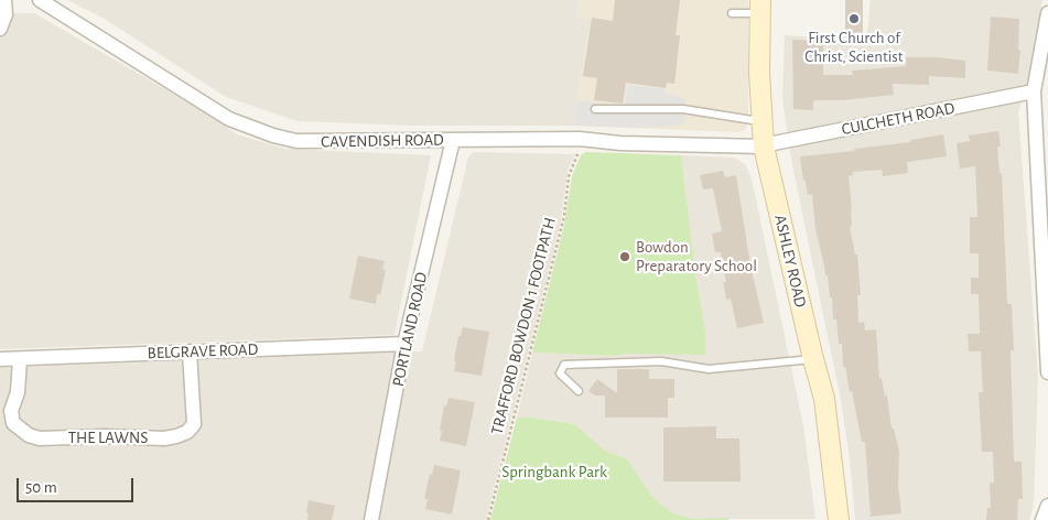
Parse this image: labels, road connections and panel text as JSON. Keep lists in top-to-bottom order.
{
  "streets": {
    "main road": ["ASHLEY ROAD"],
    "street": [
      "CULCHETH ROAD",
      "CAVENDISH ROAD",
      "PORTLAND ROAD",
      "BELGRAVE ROAD",
      "THE LAWNS"
    ],
    "path": ["TRAFFORD BOWDON 1 FOOTPATH"]
  },
  "crossings": [
    ["CULCHETH ROAD", "CAVENDISH ROAD"],
    ["CULCHETH ROAD", "ASHLEY ROAD"],
    ["CAVENDISH ROAD", "ASHLEY ROAD"],
    ["CAVENDISH ROAD", "TRAFFORD BOWDON 1 FOOTPATH"],
    ["CAVENDISH ROAD", "PORTLAND ROAD"],
    ["PORTLAND ROAD", "BELGRAVE ROAD"],
    ["BELGRAVE ROAD", "THE LAWNS"]
  ],
  "parks": ["Springbank Park"],
  "places": ["First Church of Christ, Scientist", "Bowdon Preparatory School"],
  "scale_bar": "50 m"
}
